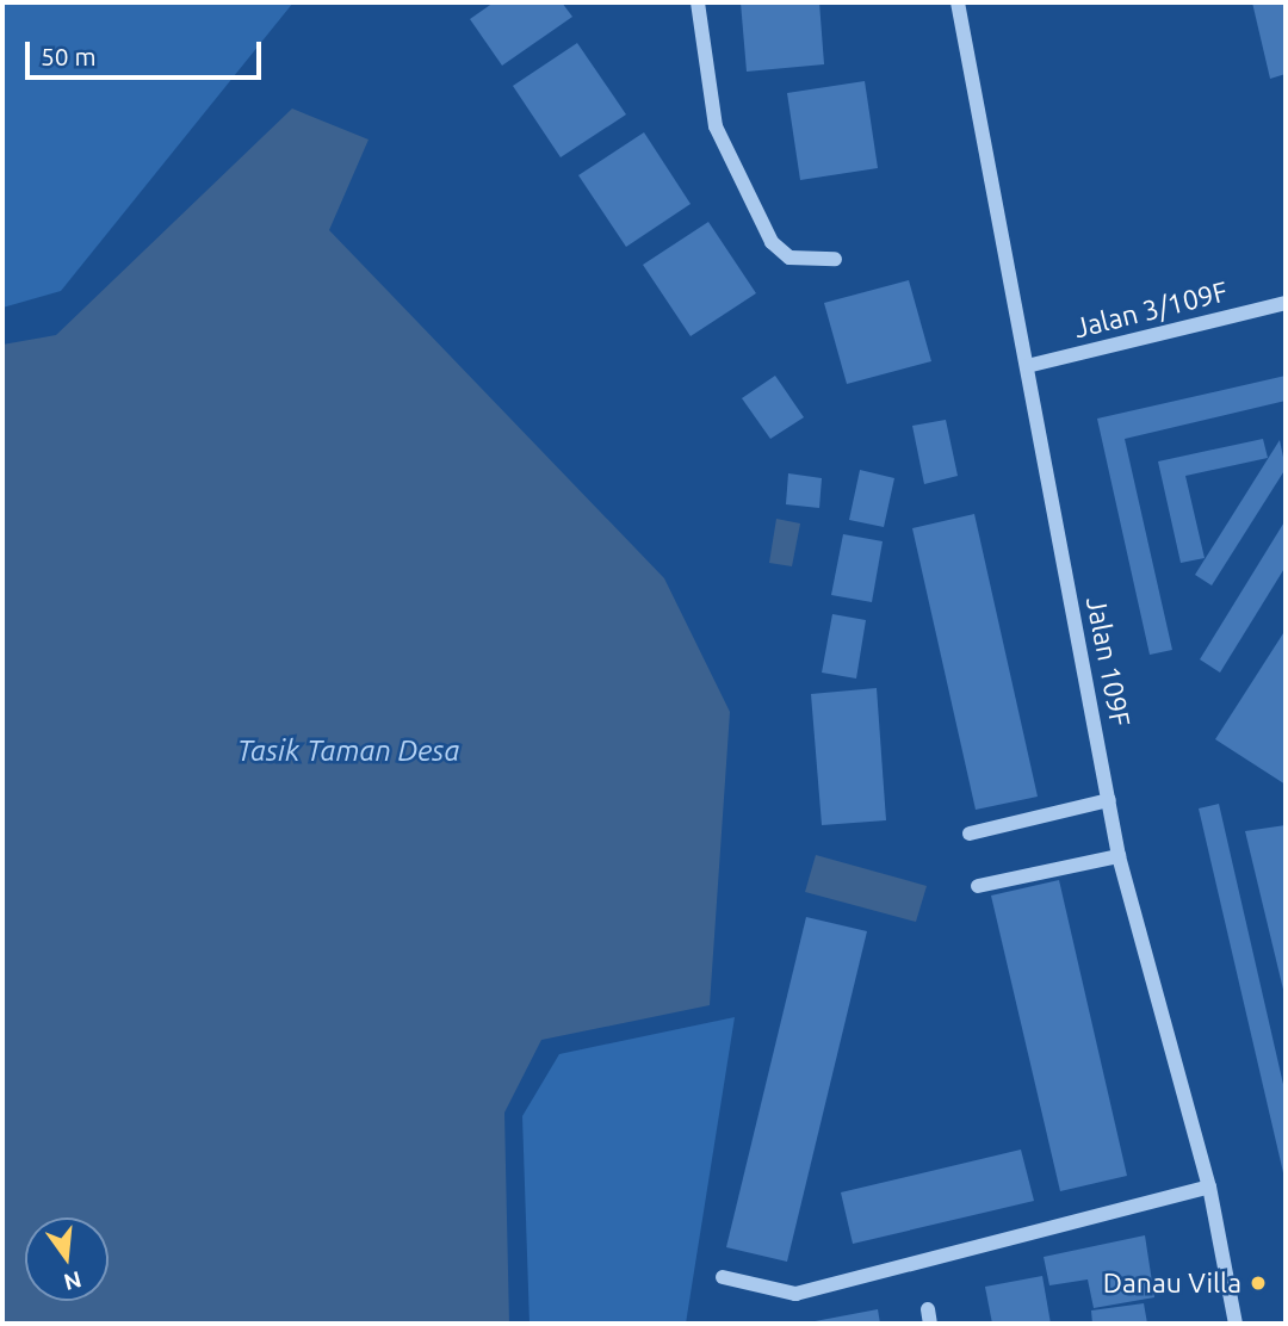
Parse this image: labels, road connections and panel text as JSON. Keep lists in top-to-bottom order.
{
  "streets": {
    "street": ["Jalan 3/109F", "Jalan 109F"]
  },
  "crossings": [
    ["Jalan 3/109F", "Jalan 109F"]
  ],
  "water": ["Tasik Taman Desa"],
  "places": ["Danau Villa"],
  "scale_bar": "50 m",
  "north": "bottom"
}
